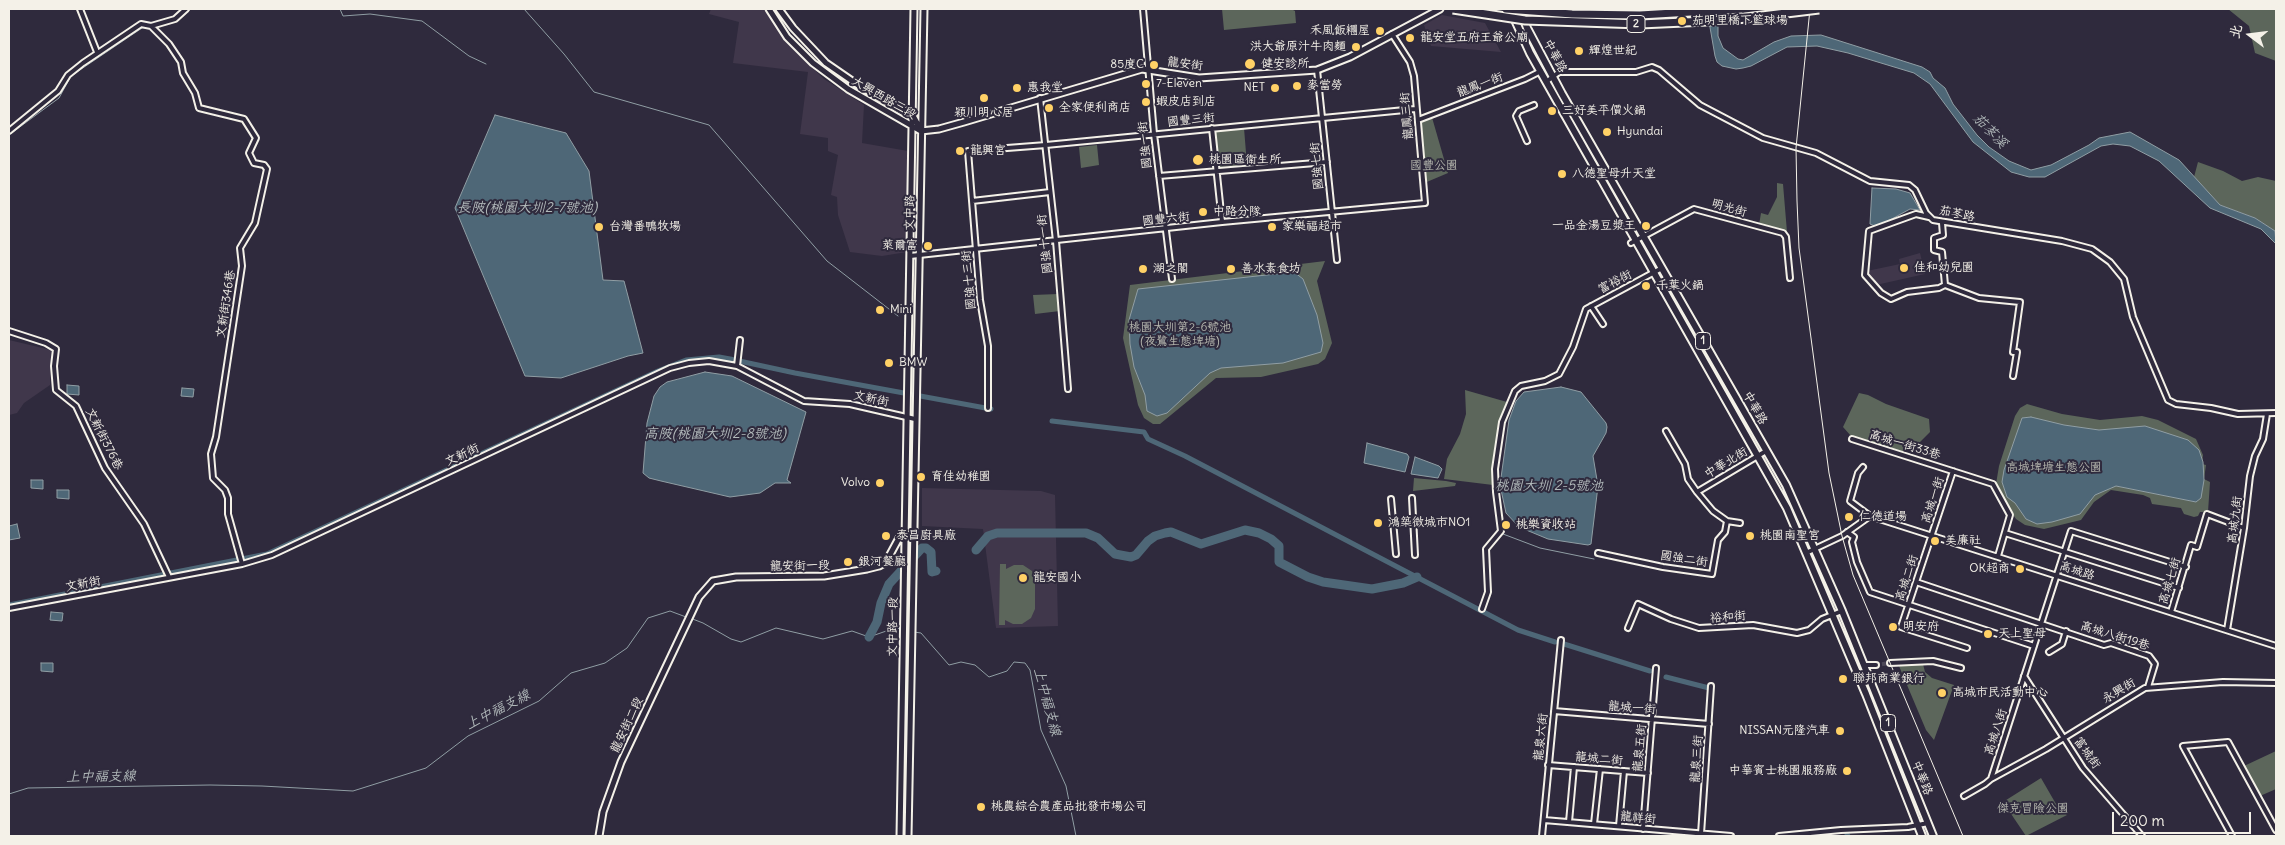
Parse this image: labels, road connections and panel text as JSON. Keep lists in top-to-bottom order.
{
  "streets": {
    "highway": ["2"],
    "main road": ["中華路", "1"],
    "street": [
      "龍安街",
      "龍鳳一街",
      "大興西路三段",
      "龍鳳三街",
      "國豐三街",
      "國強一街",
      "國強七街",
      "明光街",
      "文中路",
      "茄苳路",
      "國豐六街",
      "國強十一街",
      "國強十三街",
      "富裕街",
      "文新街346巷",
      "文新街",
      "文新街376巷",
      "高城一街33巷",
      "中華北街",
      "高城一街",
      "高城九街",
      "國強二街",
      "龍安街一段",
      "高城路",
      "高城二街",
      "高城七街",
      "裕和街",
      "文中路一段",
      "高城八街19巷",
      "永興街",
      "龍城一街",
      "龍安街二段",
      "高城八街",
      "龍泉六街",
      "龍泉五街",
      "富城街",
      "龍城二街",
      "龍泉三街",
      "龍祥街"
    ]
  },
  "crossings": [
    ["2", "中華路"],
    ["中華路", "龍鳳一街"],
    ["中華路", "明光街"],
    ["中華路", "茄苳路"],
    ["中華路", "富裕街"],
    ["中華路", "中華北街"],
    ["中華路", "裕和街"],
    ["龍安街", "大興西路三段"],
    ["龍安街", "龍鳳三街"],
    ["龍安街", "國強一街"],
    ["龍安街", "國強七街"],
    ["龍安街", "文中路"],
    ["龍安街", "國強十一街"],
    ["龍鳳一街", "龍鳳三街"],
    ["大興西路三段", "文中路"],
    ["龍鳳三街", "國豐三街"],
    ["龍鳳三街", "國豐六街"],
    ["國豐三街", "國強一街"],
    ["國豐三街", "國強七街"],
    ["國豐三街", "國強十一街"],
    ["國豐三街", "國強十三街"],
    ["國強一街", "國豐六街"],
    ["國強七街", "國豐六街"],
    ["文中路", "國豐六街"],
    ["文中路", "文新街"],
    ["文中路", "文中路一段"],
    ["茄苳路", "高城九街"],
    ["國豐六街", "國強十一街"],
    ["國豐六街", "國強十三街"],
    ["文新街346巷", "文新街"],
    ["文新街", "文新街376巷"],
    ["文新街", "文中路一段"],
    ["高城一街33巷", "高城一街"],
    ["高城一街", "高城路"],
    ["高城一街", "高城二街"],
    ["高城九街", "高城路"],
    ["高城九街", "高城七街"],
    ["龍安街一段", "文中路一段"],
    ["龍安街一段", "龍安街二段"],
    ["高城路", "高城二街"],
    ["高城路", "高城七街"],
    ["高城路", "高城八街"],
    ["高城二街", "高城八街19巷"],
    ["高城七街", "高城八街"],
    ["高城八街19巷", "永興街"],
    ["高城八街19巷", "高城八街"],
    ["永興街", "高城八街"],
    ["永興街", "富城街"],
    ["龍城一街", "龍泉六街"],
    ["龍城一街", "龍泉五街"],
    ["龍城一街", "龍泉三街"],
    ["高城八街", "富城街"],
    ["龍泉六街", "龍城二街"],
    ["龍泉六街", "龍祥街"],
    ["龍泉五街", "龍城二街"],
    ["龍泉五街", "龍祥街"],
    ["龍泉三街", "龍祥街"]
  ],
  "water": [
    "茄苳溪",
    "長陂(桃園大圳2-7號池)",
    "高陂(桃園大圳2-8號池)",
    "桃園大圳 2-5號池",
    "上中福支線"
  ],
  "parks": [
    "國豐公園",
    "桃園大圳第2-6號池 (夜鷺生態埤塘)",
    "高城埤塘生態公園",
    "傑克冒險公園"
  ],
  "places": [
    "茄明里橋下籃球場",
    "禾風飯糰屋",
    "龍安堂五府王爺公廟",
    "洪大爺原汁牛肉麵",
    "輝煌世紀",
    "健安診所",
    "85度C",
    "7-Eleven",
    "麥當勞",
    "惠我堂",
    "NET",
    "穎川明心居",
    "蝦皮店到店",
    "全家便利商店",
    "三好美平價火鍋",
    "Hyundai",
    "龍興宮",
    "桃園區衛生所",
    "八德聖母升天堂",
    "中路分隊",
    "一品金湯豆漿王",
    "台灣番鴨牧場",
    "家樂福超市",
    "萊爾富",
    "佳和幼兒園",
    "湖之閣",
    "善水素食坊",
    "千葉火鍋",
    "Mini",
    "BMW",
    "育佳幼稚園",
    "Volvo",
    "仁德道場",
    "鴻築微城市NO1",
    "桃樂資收站",
    "泰昌廚具廠",
    "桃園南聖宮",
    "美廉社",
    "銀河餐廳",
    "OK超商",
    "龍安國小",
    "明安府",
    "天上聖母",
    "聯邦商業銀行",
    "高城市民活動中心",
    "NISSAN元隆汽車",
    "中華賓士桃園服務廠",
    "桃農綜合農產品批發市場公司"
  ],
  "scale_bar": "200 m",
  "north": "left"
}
